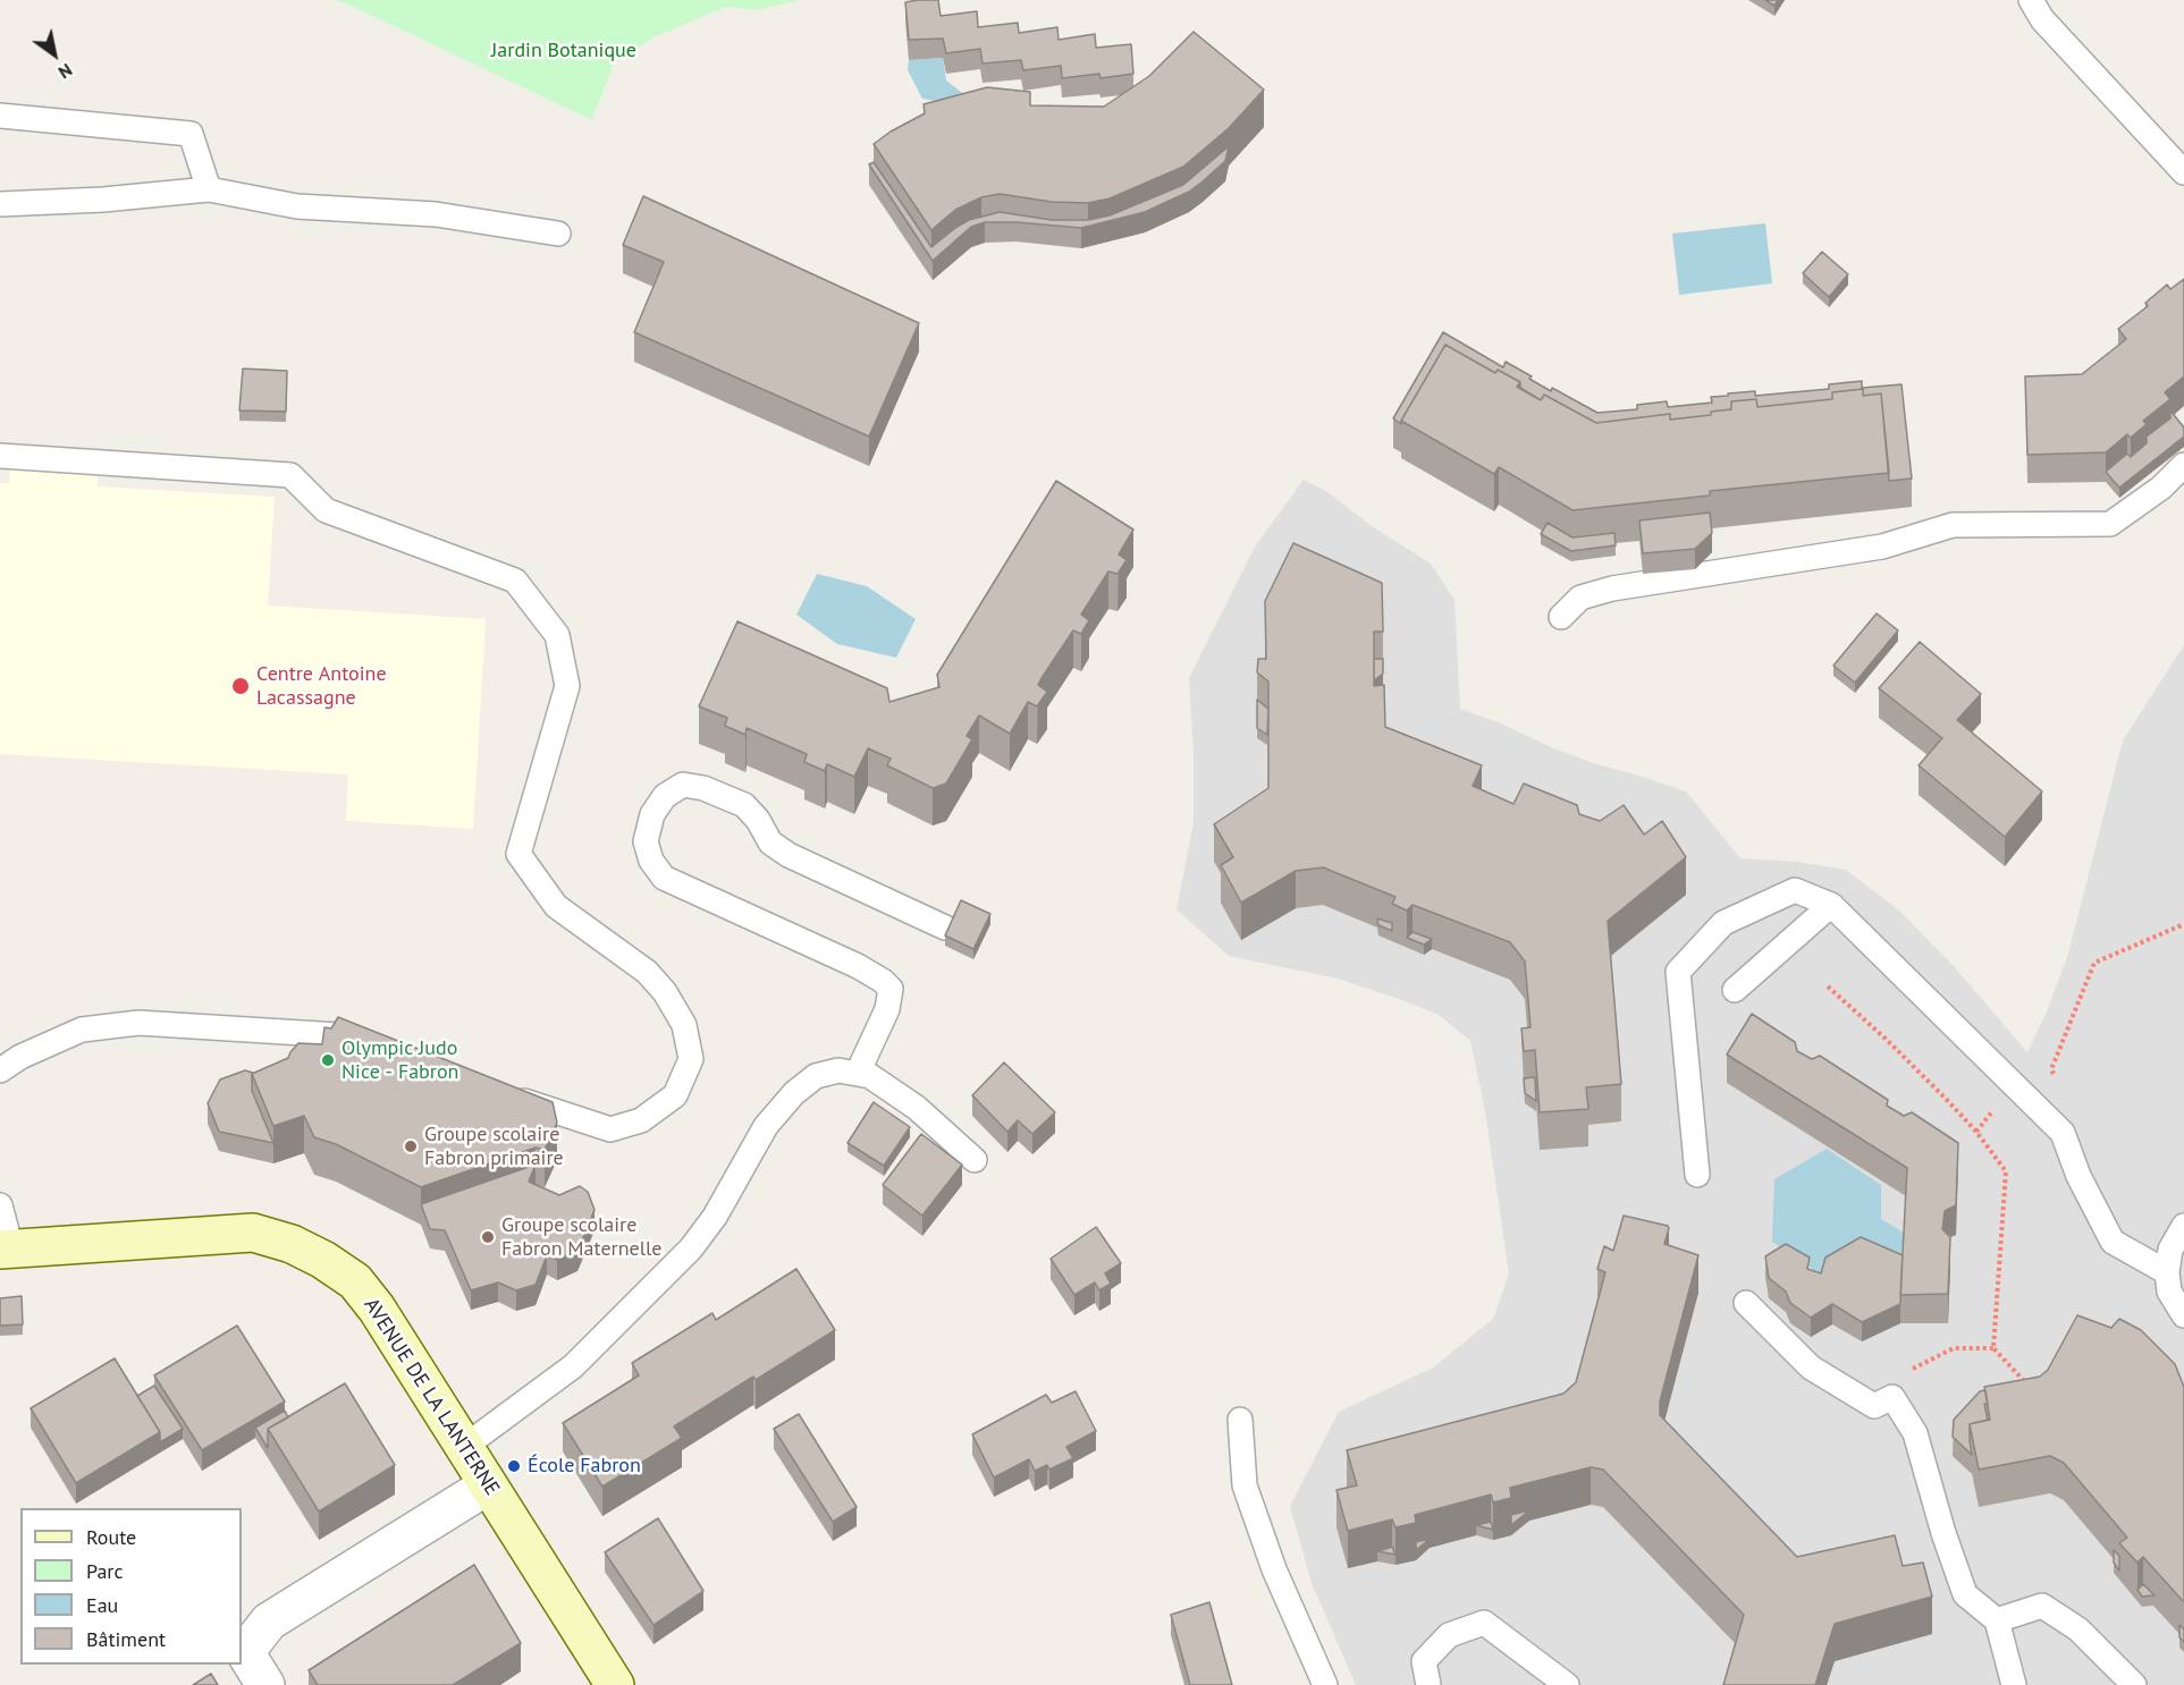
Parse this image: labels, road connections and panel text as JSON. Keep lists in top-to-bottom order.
{
  "streets": {
    "street": ["AVENUE DE LA LANTERNE"]
  },
  "parks": ["Jardin Botanique"],
  "places": [
    "Centre Antoine Lacassagne",
    "Olympic Judo Nice - Fabron",
    "Groupe scolaire Fabron primaire",
    "Groupe scolaire Fabron Maternelle",
    "École Fabron"
  ],
  "legend": [
    "Route",
    "Parc",
    "Eau",
    "Bâtiment"
  ],
  "north": "bottom right"
}
